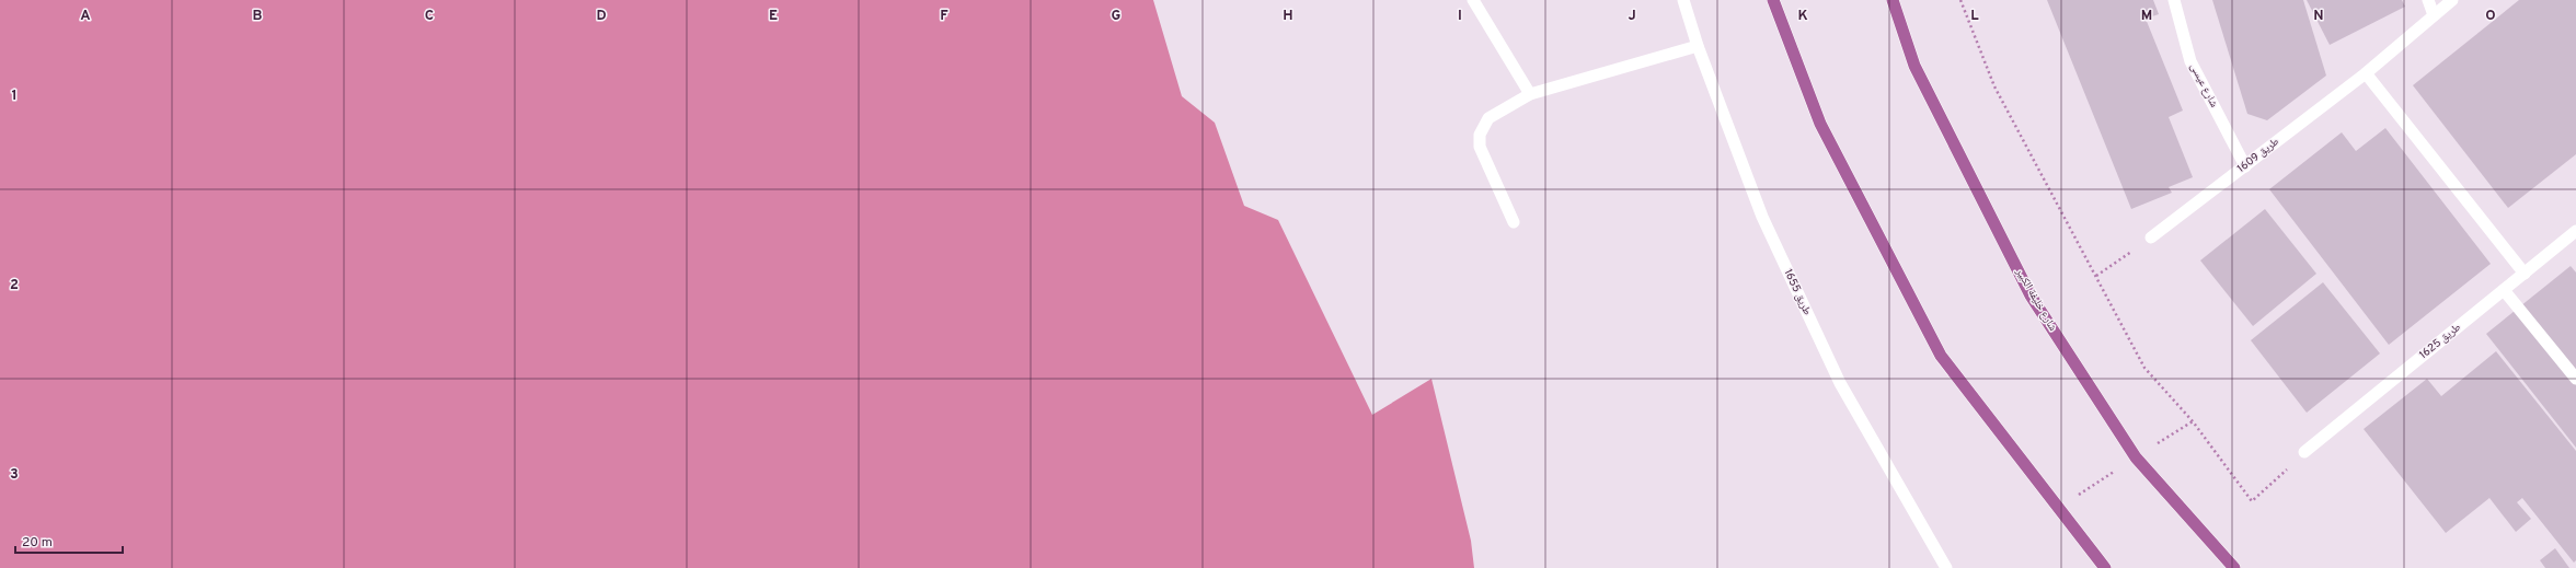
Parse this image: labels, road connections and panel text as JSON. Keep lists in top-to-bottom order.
{
  "streets": {
    "main road": ["شارع خليفة الكبير"],
    "street": [
      "شارع عيسى",
      "طريق 1609",
      "طريق 1655",
      "طريق 1625"
    ]
  },
  "crossings": [
    ["شارع عيسى", "طريق 1609"]
  ],
  "scale_bar": "20 m",
  "grid": {
    "columns": [
      "A",
      "B",
      "C",
      "D",
      "E",
      "F",
      "G",
      "H",
      "I",
      "J",
      "K",
      "L",
      "M",
      "N",
      "O"
    ],
    "rows": ["1", "2", "3"]
  }
}
